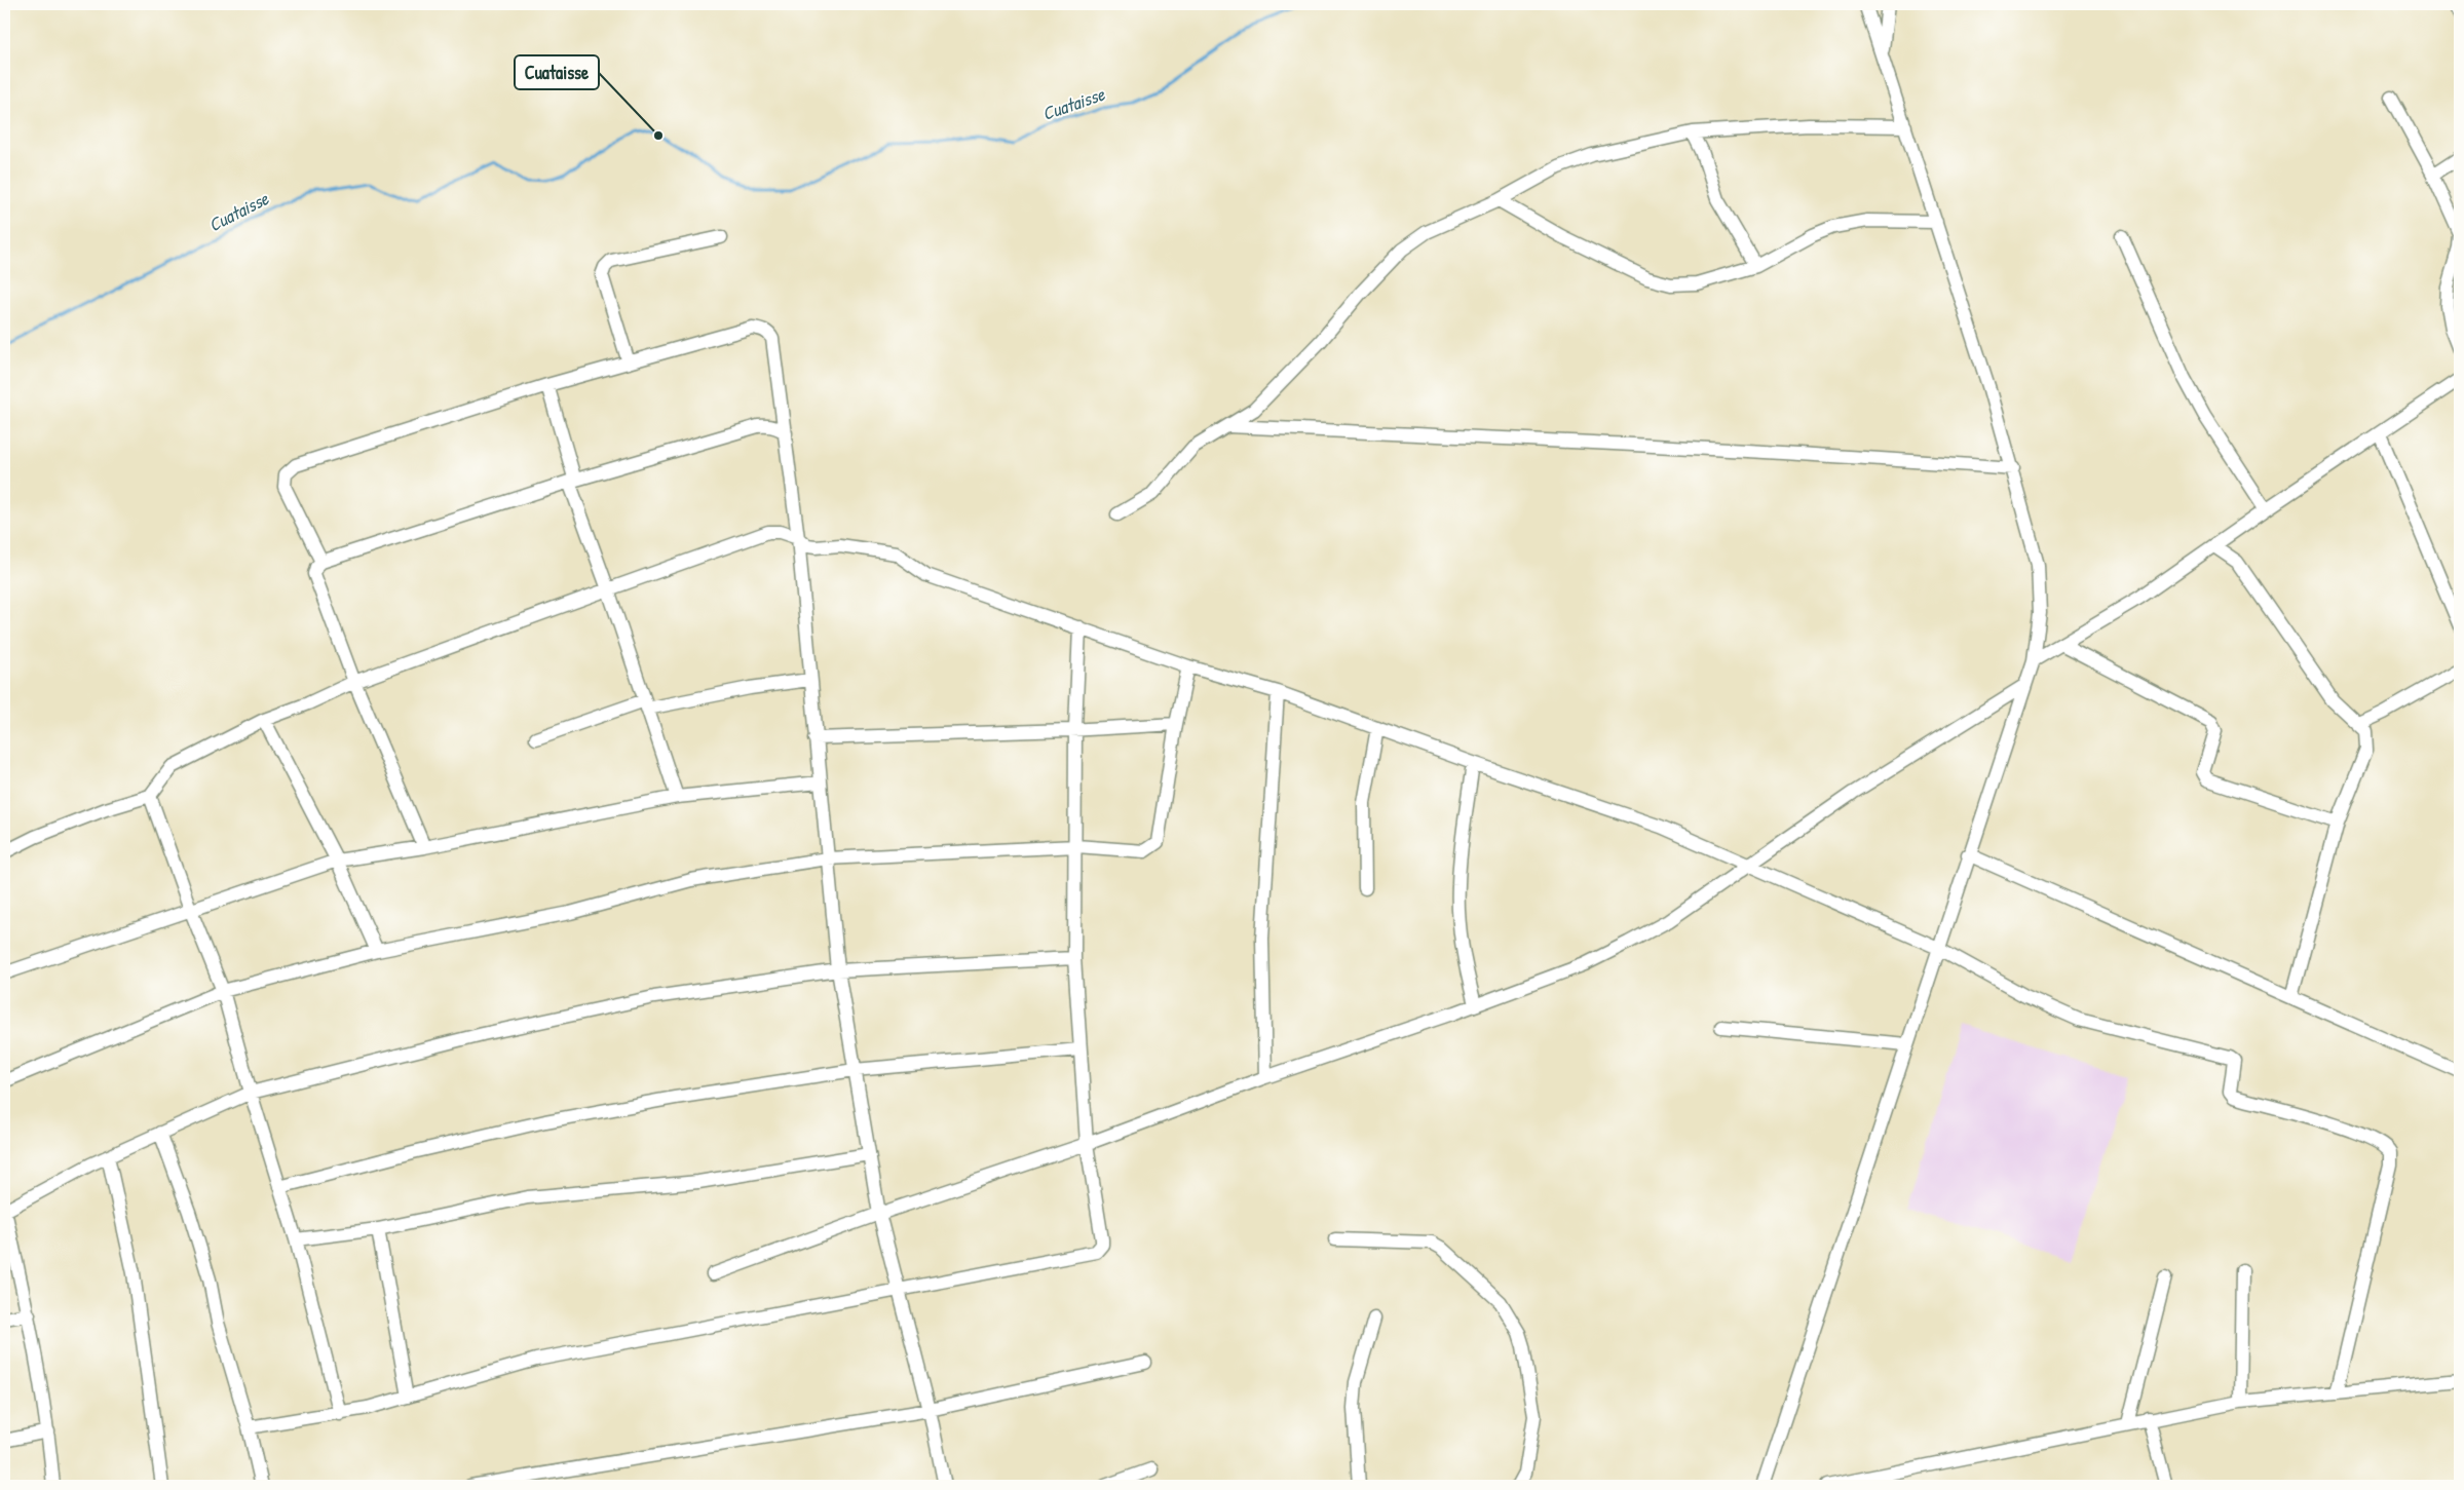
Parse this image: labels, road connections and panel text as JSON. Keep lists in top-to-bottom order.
{
  "water": ["Cuataisse"],
  "places": ["Cuataisse"]
}
